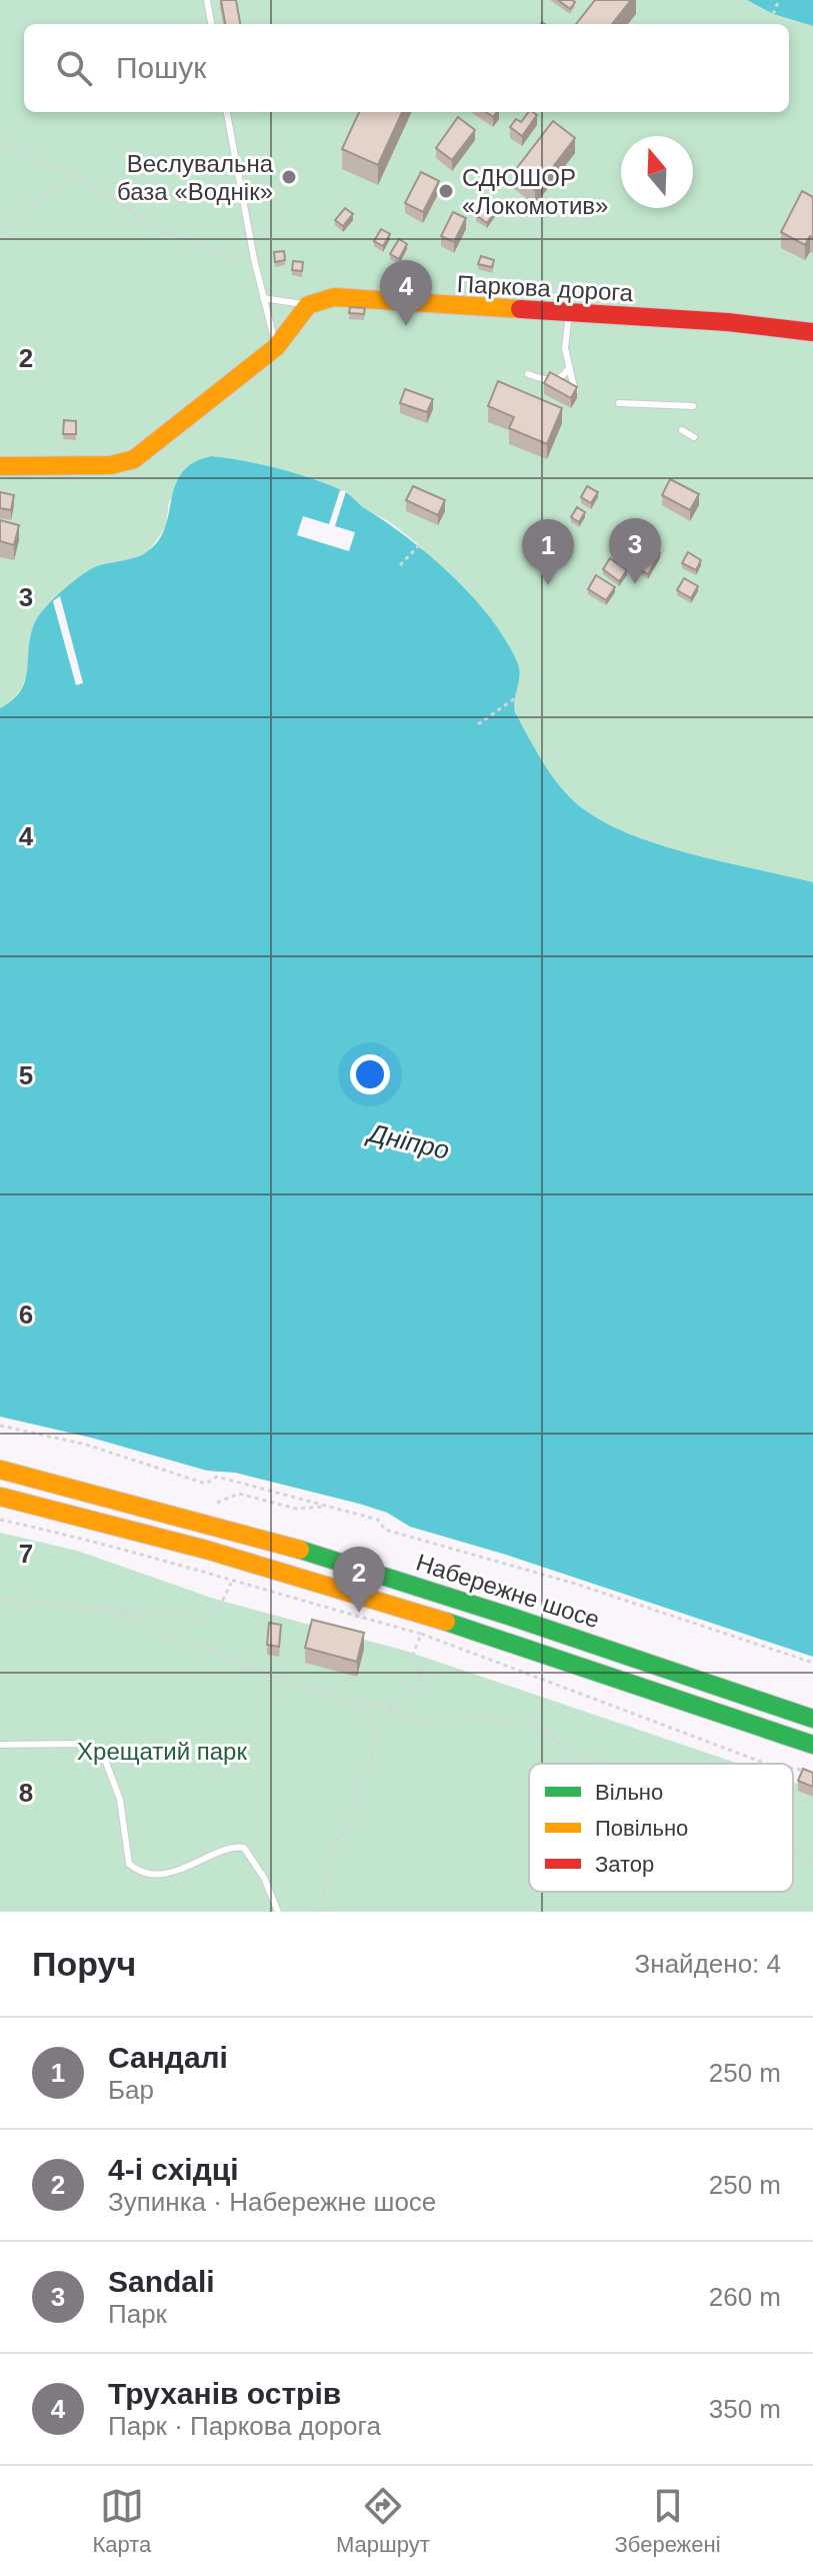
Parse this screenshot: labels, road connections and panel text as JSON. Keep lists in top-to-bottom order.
{
  "streets": {
    "main road": ["Паркова дорога", "Набережне шосе"]
  },
  "water": ["Дніпро"],
  "parks": ["Хрещатий парк"],
  "places": ["Веслувальна база «Воднік»", "СДЮШОР «Локомотив»"],
  "legend": ["Вільно", "Повільно", "Затор"],
  "north": "top",
  "page": {
    "search": "Пошук",
    "pins": [
      "4",
      "3",
      "1",
      "2"
    ],
    "heading": ["Поруч", "Знайдено: 4"],
    "list": [
      {
        "mark": "1",
        "name": "Сандалі",
        "note": "Бар",
        "value": "250 m"
      },
      {
        "mark": "2",
        "name": "4-і східці",
        "note": "Зупинка · Набережне шосе",
        "value": "250 m"
      },
      {
        "mark": "3",
        "name": "Sandali",
        "note": "Парк",
        "value": "260 m"
      },
      {
        "mark": "4",
        "name": "Труханів острів",
        "note": "Парк · Паркова дорога",
        "value": "350 m"
      }
    ],
    "nav": ["Карта", "Маршрут", "Збережені"]
  },
  "grid": {
    "rows": [
      "2",
      "3",
      "4",
      "5",
      "6",
      "7",
      "8"
    ]
  }
}
